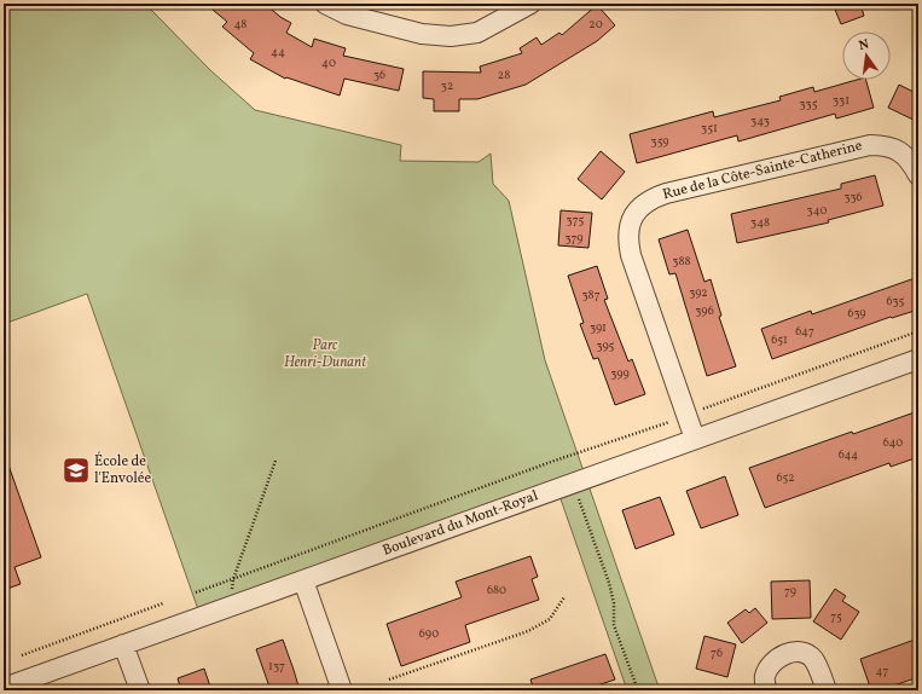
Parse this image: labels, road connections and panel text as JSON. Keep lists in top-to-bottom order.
{
  "streets": {
    "street": ["Rue de la Côte-Sainte-Catherine", "Boulevard du Mont-Royal"]
  },
  "crossings": [
    ["Rue de la Côte-Sainte-Catherine", "Boulevard du Mont-Royal"]
  ],
  "parks": ["Parc Henri-Dunant"],
  "places": {
    "school or university": ["École de l'Envolée"]
  },
  "house_numbers": [
    "48",
    "20",
    "44",
    "40",
    "36",
    "28",
    "32",
    "331",
    "335",
    "343",
    "351",
    "359",
    "336",
    "340",
    "375",
    "348",
    "379",
    "388",
    "392",
    "387",
    "635",
    "396",
    "639",
    "391",
    "647",
    "651",
    "395",
    "399",
    "640",
    "644",
    "652",
    "680",
    "79",
    "75",
    "690",
    "76",
    "137",
    "47"
  ],
  "north": "top"
}
